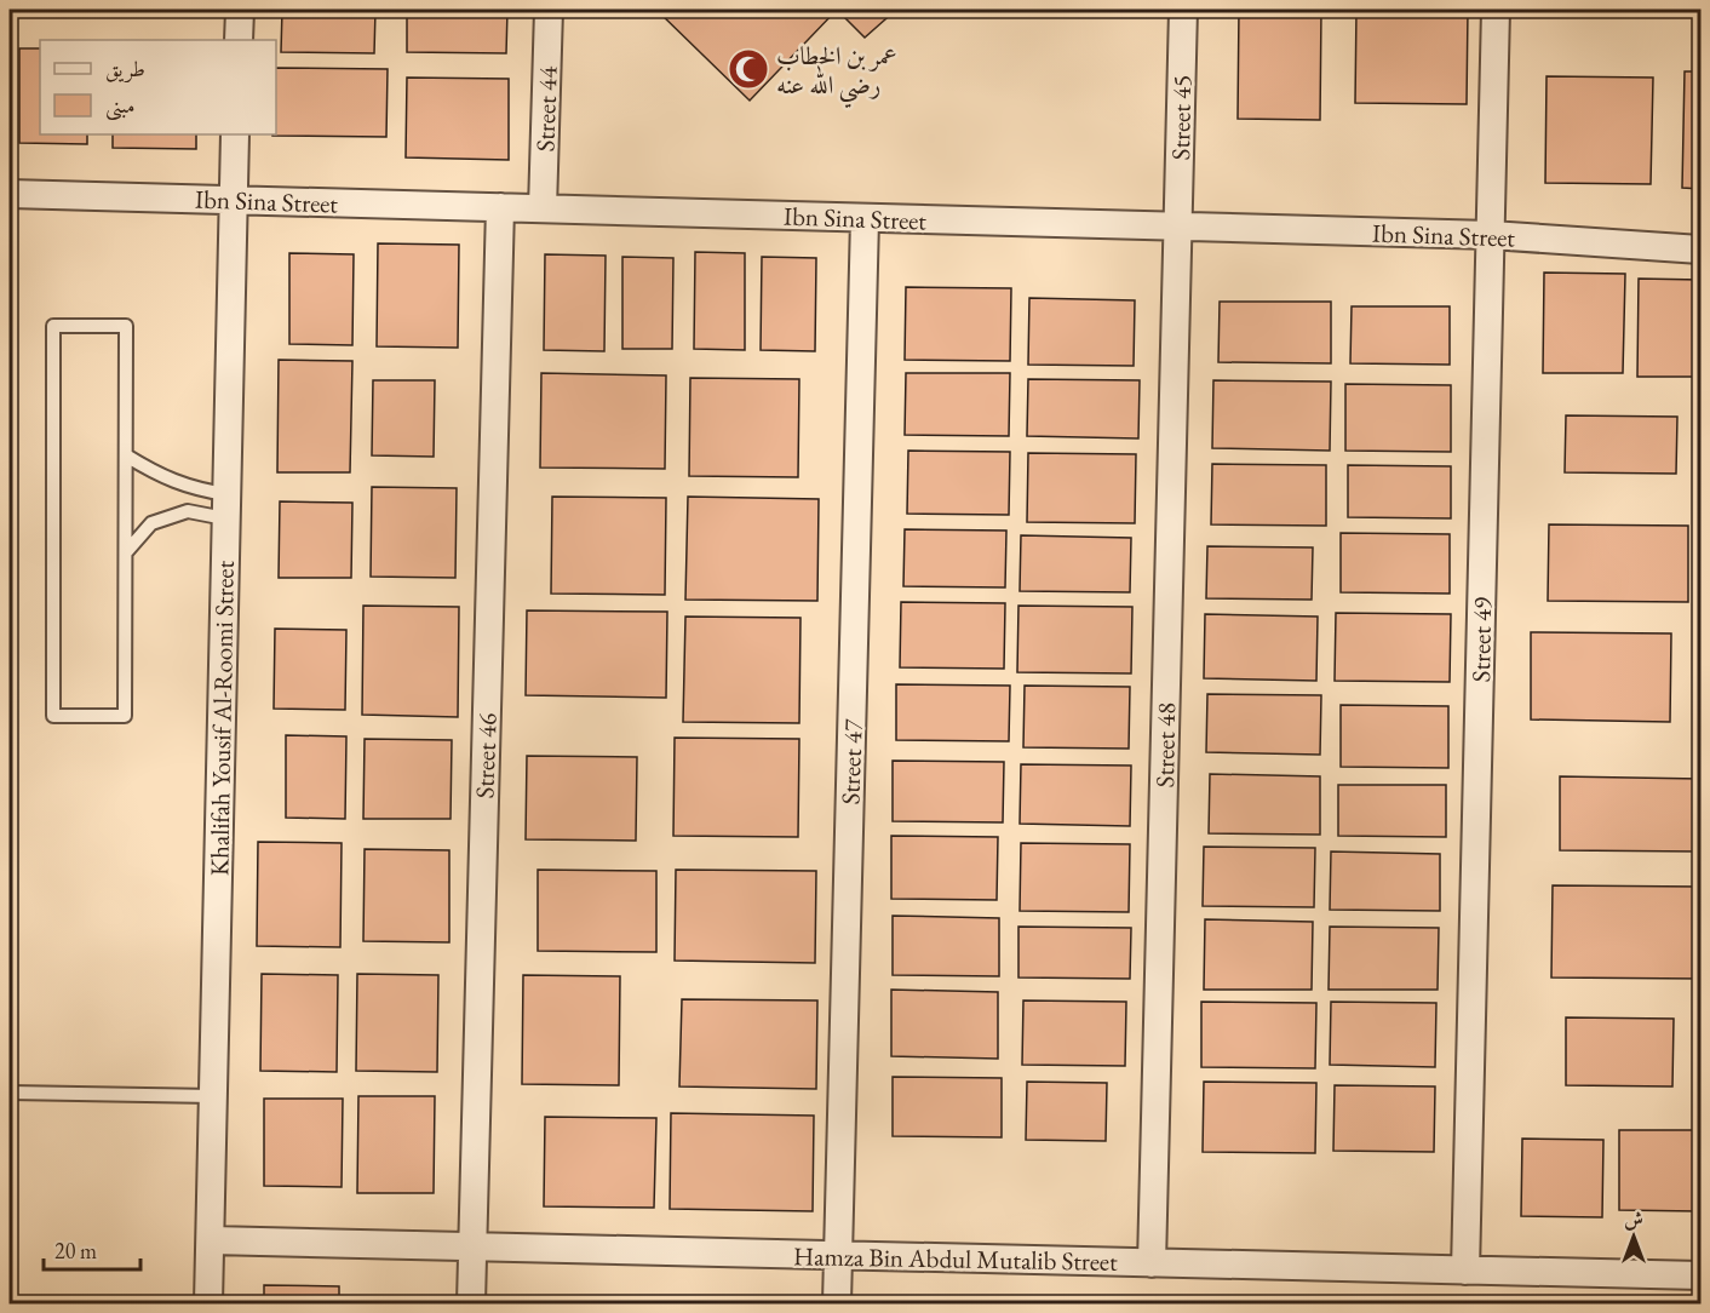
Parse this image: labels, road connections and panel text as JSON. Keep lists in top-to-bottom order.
{
  "streets": {
    "street": [
      "Street 44",
      "Street 45",
      "Ibn Sina Street",
      "Street 49",
      "Khalifah Yousif Al-Roomi Street",
      "Street 48",
      "Street 46",
      "Street 47",
      "Hamza Bin Abdul Mutalib Street"
    ]
  },
  "crossings": [
    ["Street 44", "Ibn Sina Street"],
    ["Street 45", "Ibn Sina Street"],
    ["Street 45", "Street 48"],
    ["Ibn Sina Street", "Street 49"],
    ["Ibn Sina Street", "Khalifah Yousif Al-Roomi Street"],
    ["Ibn Sina Street", "Street 48"],
    ["Ibn Sina Street", "Street 46"],
    ["Ibn Sina Street", "Street 47"],
    ["Street 49", "Hamza Bin Abdul Mutalib Street"],
    ["Khalifah Yousif Al-Roomi Street", "Hamza Bin Abdul Mutalib Street"],
    ["Street 48", "Hamza Bin Abdul Mutalib Street"],
    ["Street 46", "Hamza Bin Abdul Mutalib Street"],
    ["Street 47", "Hamza Bin Abdul Mutalib Street"]
  ],
  "places": {
    "mosque": ["عمر بن الخطاب رضي الله عنه"]
  },
  "legend": ["طريق", "مبنى"],
  "scale_bar": "20 m",
  "north": "top"
}
